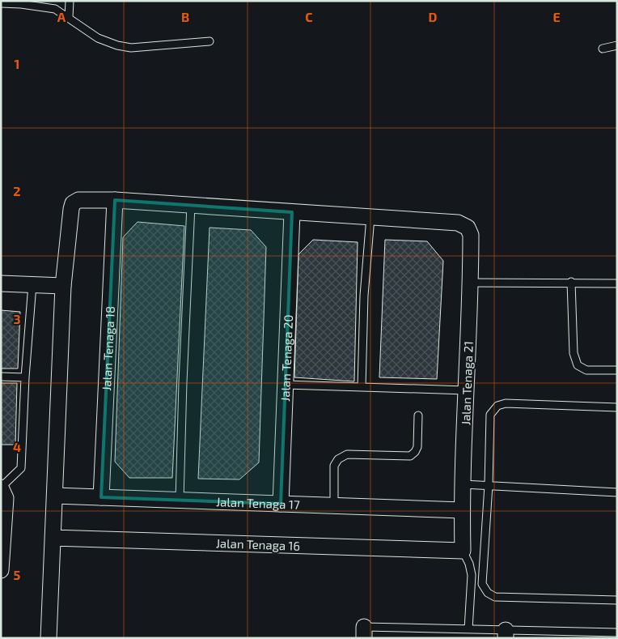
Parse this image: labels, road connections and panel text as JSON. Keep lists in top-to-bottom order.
{
  "streets": {
    "street": [
      "Jalan Tenaga 18",
      "Jalan Tenaga 20",
      "Jalan Tenaga 21",
      "Jalan Tenaga 17",
      "Jalan Tenaga 16"
    ]
  },
  "crossings": [
    ["Jalan Tenaga 18", "Jalan Tenaga 17"],
    ["Jalan Tenaga 20", "Jalan Tenaga 17"],
    ["Jalan Tenaga 21", "Jalan Tenaga 17"],
    ["Jalan Tenaga 21", "Jalan Tenaga 16"]
  ],
  "grid": {
    "columns": [
      "A",
      "B",
      "C",
      "D",
      "E"
    ],
    "rows": [
      "1",
      "2",
      "3",
      "4",
      "5"
    ]
  }
}
